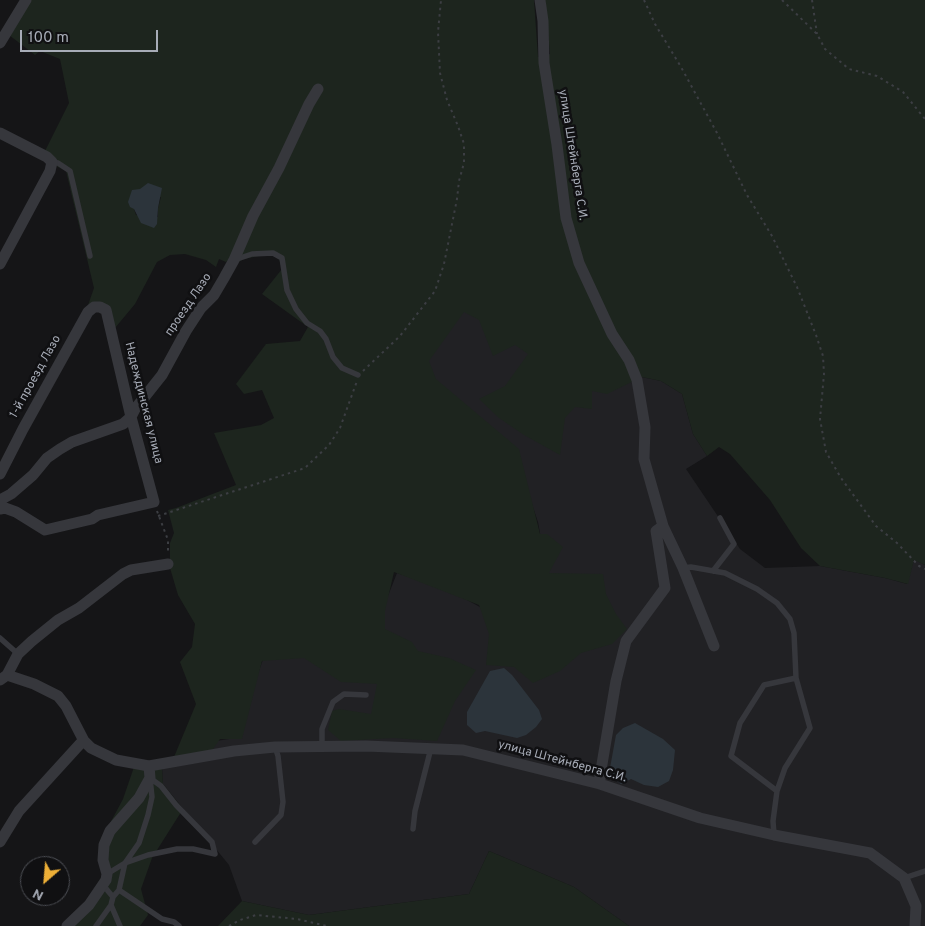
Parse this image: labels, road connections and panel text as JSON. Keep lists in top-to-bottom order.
{
  "streets": {
    "street": [
      "улица Штейнберга С.И.",
      "проезд Лазо",
      "1-й проезд Лазо",
      "Надеждинская улица"
    ]
  },
  "crossings": [
    ["проезд Лазо", "Надеждинская улица"],
    ["1-й проезд Лазо", "Надеждинская улица"]
  ],
  "scale_bar": "100 m",
  "north": "bottom left"
}
